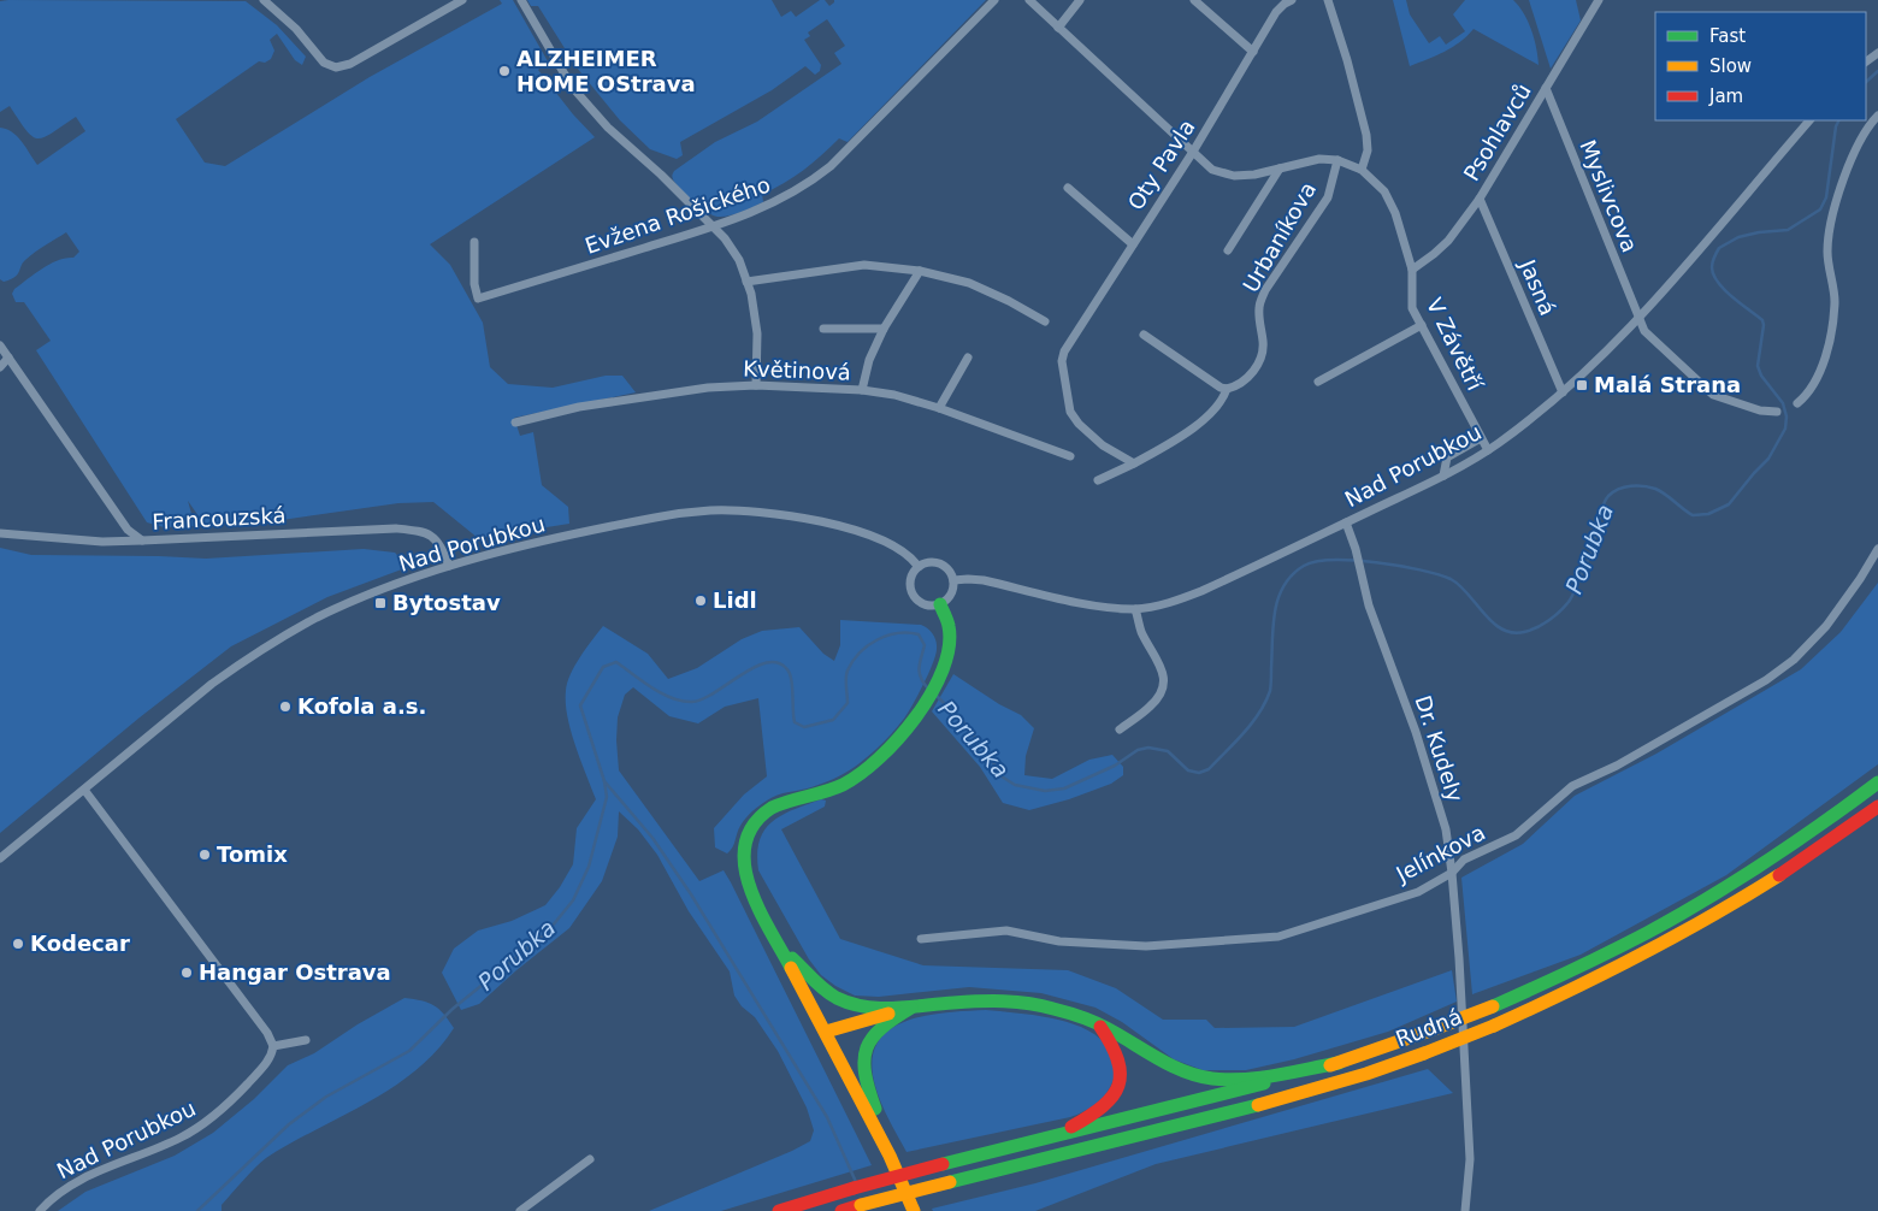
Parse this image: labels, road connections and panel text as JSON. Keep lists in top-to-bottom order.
{
  "streets": {
    "highway": ["Rudná"],
    "street": [
      "Psohlavců",
      "Oty Pavla",
      "Myslivcova",
      "Evžena Rošického",
      "Urbaníkova",
      "Jasná",
      "V Závětří",
      "Květinová",
      "Nad Porubkou",
      "Francouzská",
      "Dr. Kudely",
      "Jelínkova"
    ]
  },
  "crossings": [
    ["Psohlavců", "Myslivcova"],
    ["Psohlavců", "Jasná"],
    ["Psohlavců", "V Závětří"],
    ["Oty Pavla", "Urbaníkova"],
    ["Oty Pavla", "V Závětří"],
    ["Myslivcova", "Nad Porubkou"],
    ["Urbaníkova", "V Závětří"],
    ["Jasná", "Nad Porubkou"],
    ["V Závětří", "Nad Porubkou"],
    ["Nad Porubkou", "Francouzská"],
    ["Nad Porubkou", "Dr. Kudely"],
    ["Dr. Kudely", "Jelínkova"]
  ],
  "water": ["Porubka"],
  "places": {
    "other": [
      "ALZHEIMER HOME OStrava",
      "Lidl",
      "Kofola a.s.",
      "Tomix",
      "Kodecar",
      "Hangar Ostrava"
    ],
    "transit": ["Malá Strana", "Bytostav"]
  },
  "legend": ["Fast", "Slow", "Jam"]
}
